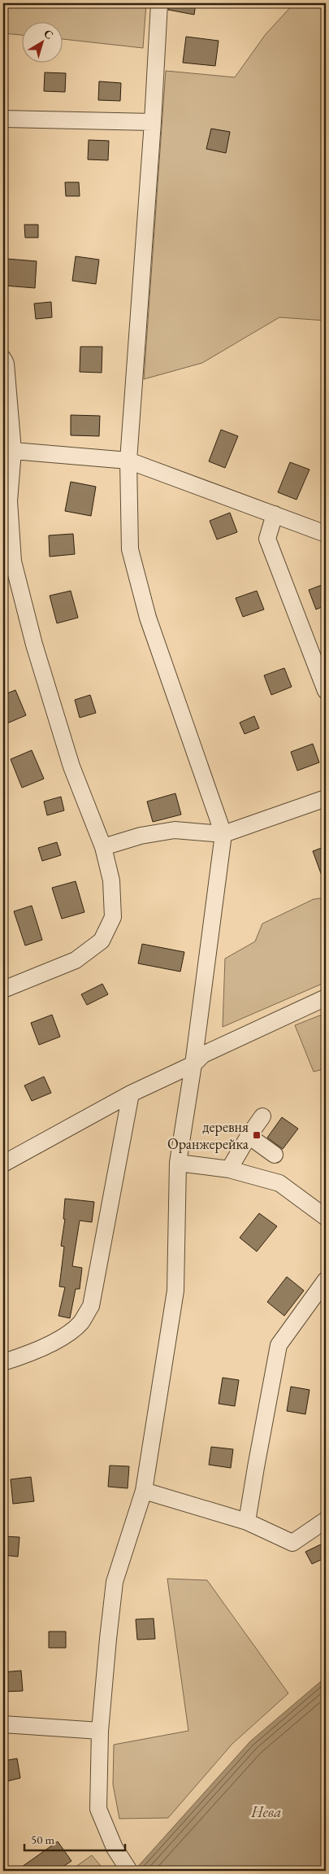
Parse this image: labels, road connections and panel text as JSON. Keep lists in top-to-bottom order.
{
  "water": ["Нева"],
  "places": {
    "transit": ["деревня Оранжерейка"]
  },
  "scale_bar": "50 m",
  "north": "top right"
}
